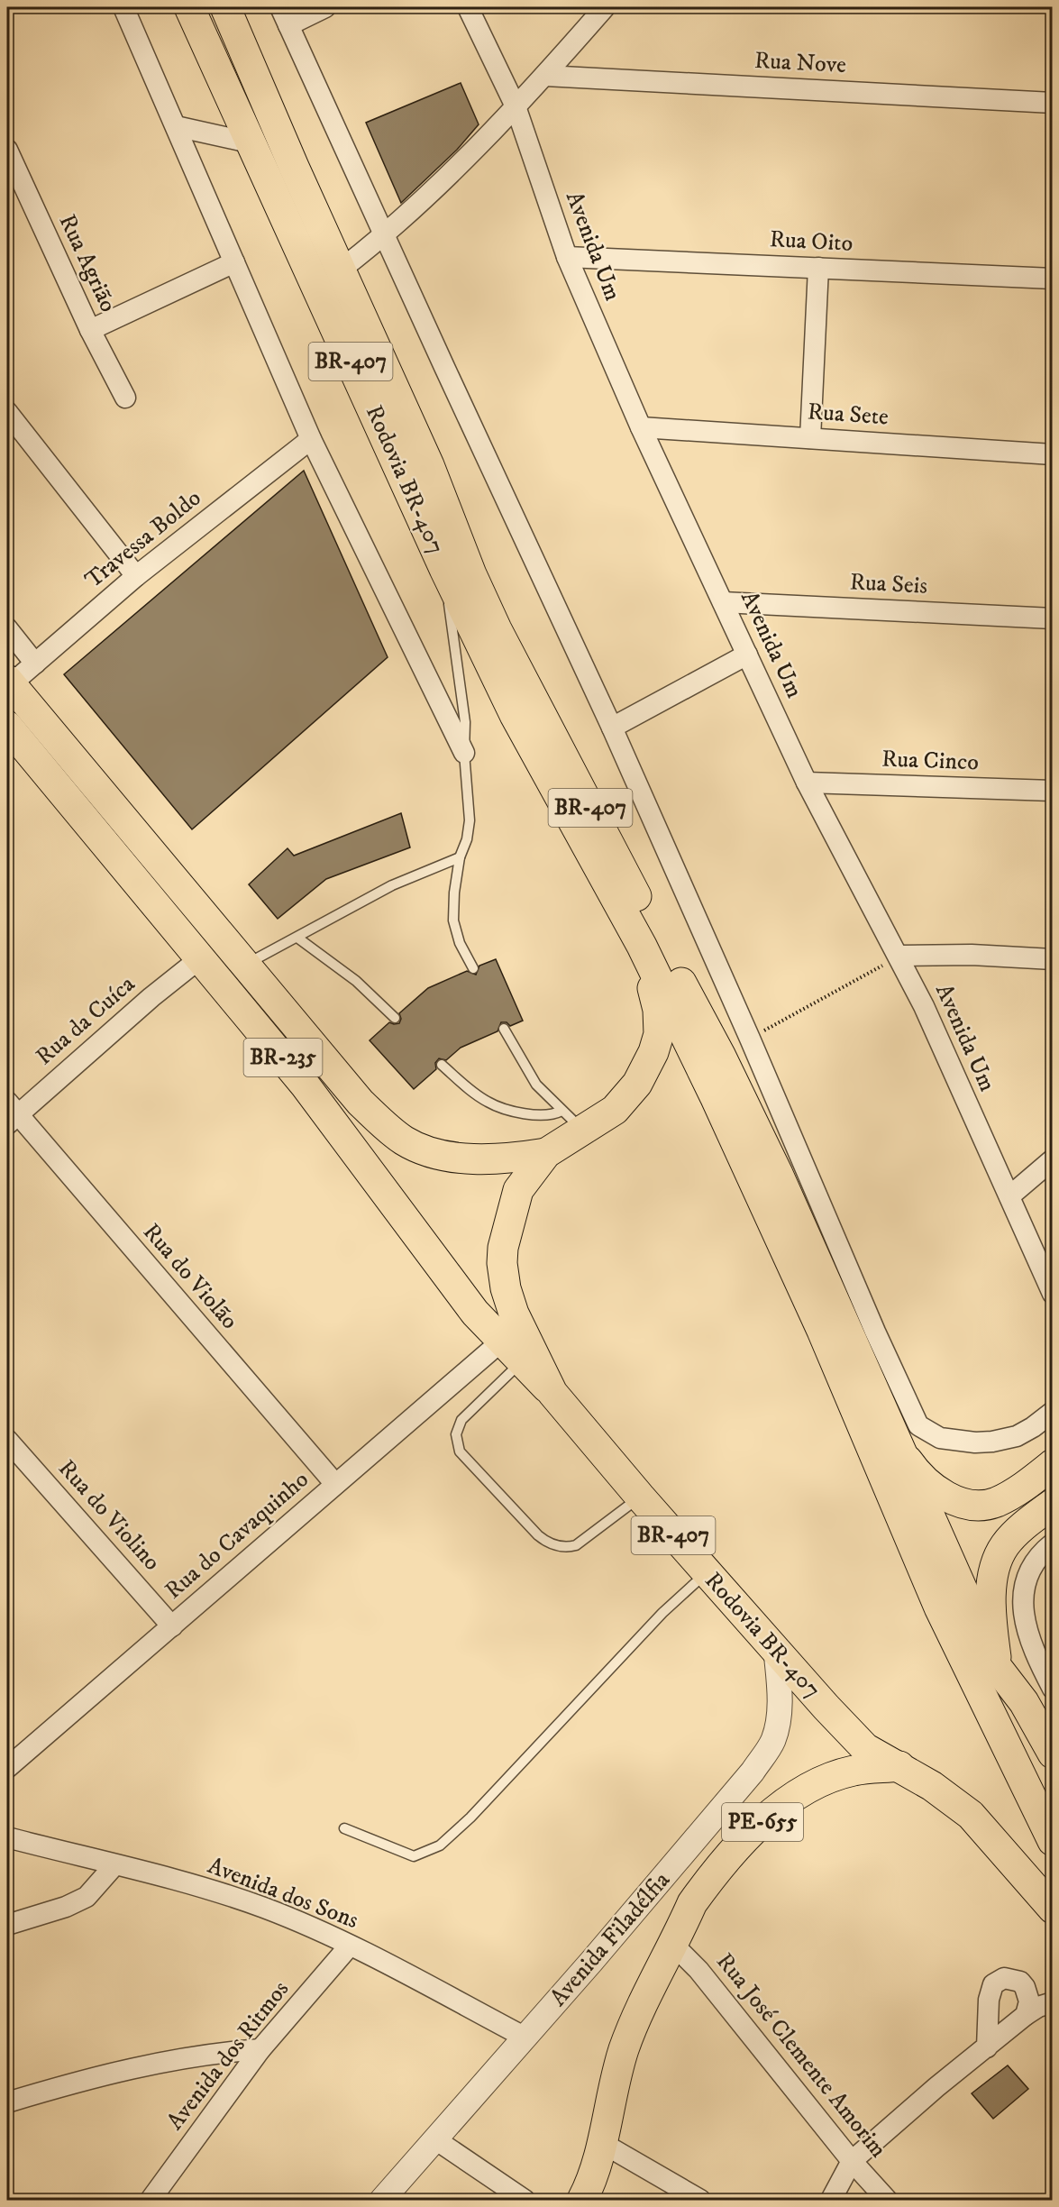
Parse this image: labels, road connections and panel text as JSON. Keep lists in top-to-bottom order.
{
  "streets": {
    "main road": [
      "BR-407",
      "Rodovia BR-407",
      "BR-235",
      "PE-655"
    ],
    "street": [
      "Rua Nove",
      "Rua Oito",
      "Avenida Um",
      "Rua Agrião",
      "Rua Sete",
      "Travessa Boldo",
      "Rua Seis",
      "Rua Cinco",
      "Rua da Cuíca",
      "Rua do Violão",
      "Rua do Violino",
      "Rua do Cavaquinho",
      "Avenida dos Sons",
      "Avenida Filadélfia",
      "Avenida dos Ritmos",
      "Rua José Clemente Amorim"
    ]
  },
  "crossings": [
    ["Rua Oito", "Avenida Um"],
    ["Avenida Um", "Rua Sete"],
    ["Avenida Um", "Rua Seis"],
    ["Avenida Um", "Rua Cinco"],
    ["BR-407", "Rodovia BR-407"],
    ["BR-407", "PE-655"],
    ["Rodovia BR-407", "BR-235"],
    ["Rodovia BR-407", "PE-655"],
    ["Rodovia BR-407", "Avenida Filadélfia"],
    ["Travessa Boldo", "BR-235"],
    ["Rua da Cuíca", "BR-235"],
    ["Rua da Cuíca", "Rua do Violão"],
    ["BR-235", "Rua do Cavaquinho"],
    ["Rua do Violão", "Rua do Cavaquinho"],
    ["Rua do Violino", "Rua do Cavaquinho"],
    ["PE-655", "Rua José Clemente Amorim"],
    ["Avenida dos Sons", "Avenida Filadélfia"],
    ["Avenida dos Sons", "Avenida dos Ritmos"]
  ]
}
